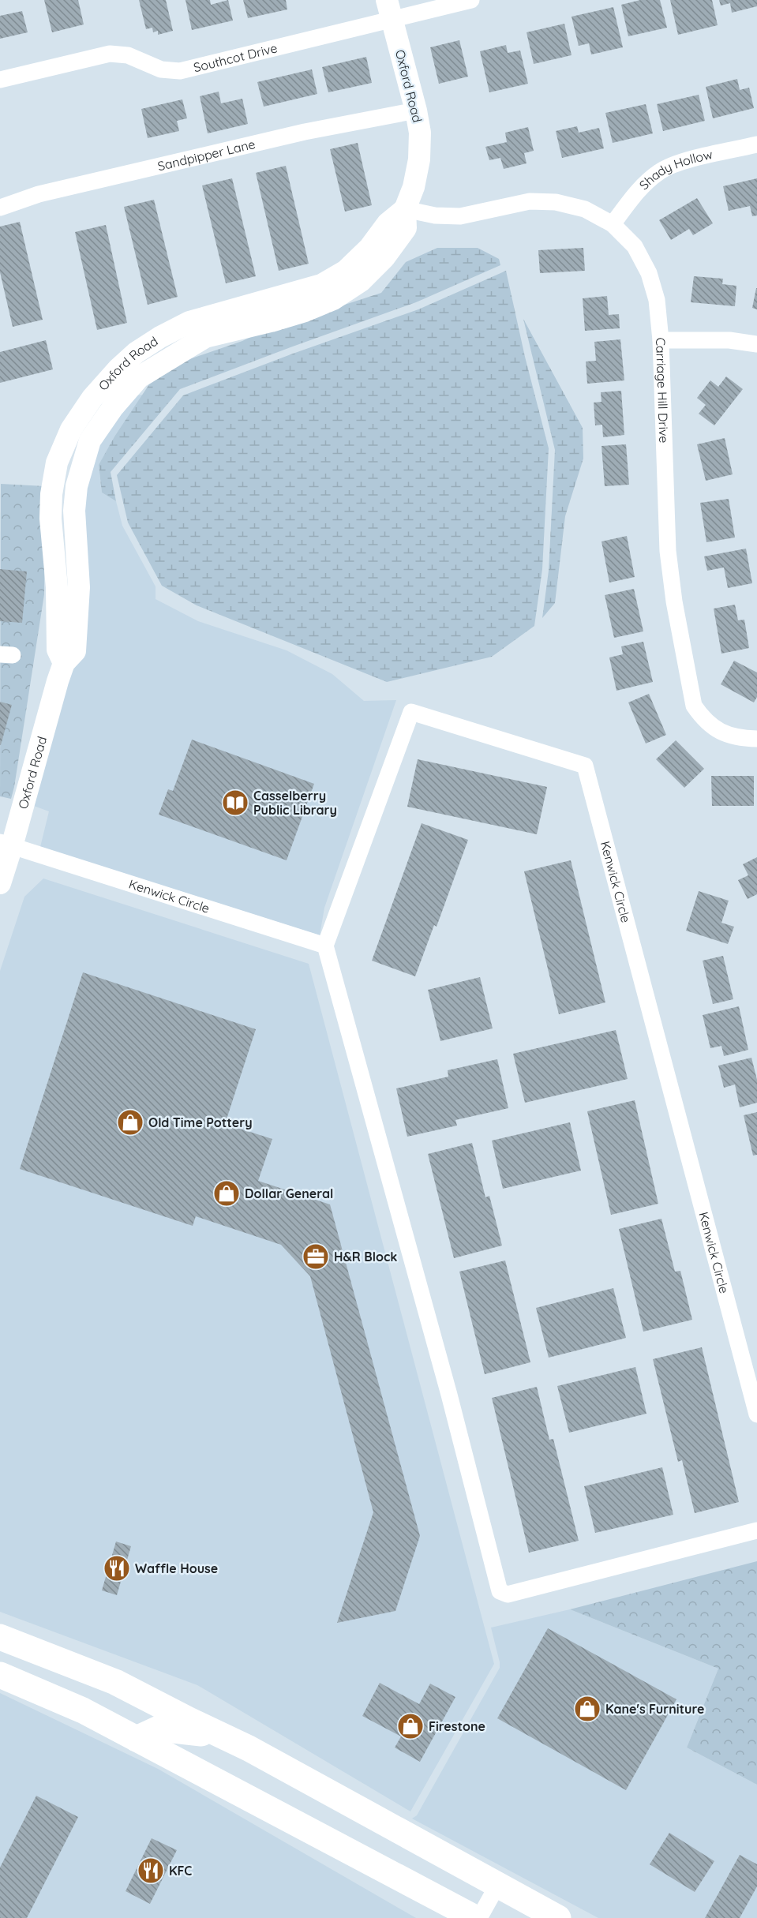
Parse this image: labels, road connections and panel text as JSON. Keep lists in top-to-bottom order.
{
  "streets": {
    "street": [
      "Southcot Drive",
      "Oxford Road",
      "Sandpipper Lane",
      "Shady Hollow",
      "Carriage Hill Drive",
      "Kenwick Circle"
    ]
  },
  "crossings": [
    ["Southcot Drive", "Oxford Road"],
    ["Oxford Road", "Sandpipper Lane"],
    ["Oxford Road", "Carriage Hill Drive"],
    ["Oxford Road", "Kenwick Circle"],
    ["Shady Hollow", "Carriage Hill Drive"]
  ],
  "places": {
    "library": ["Casselberry Public Library"],
    "shop": [
      "Old Time Pottery",
      "Dollar General",
      "Kane's Furniture",
      "Firestone"
    ],
    "office": ["H&R Block"],
    "restaurant": ["Waffle House", "KFC"]
  }
}
